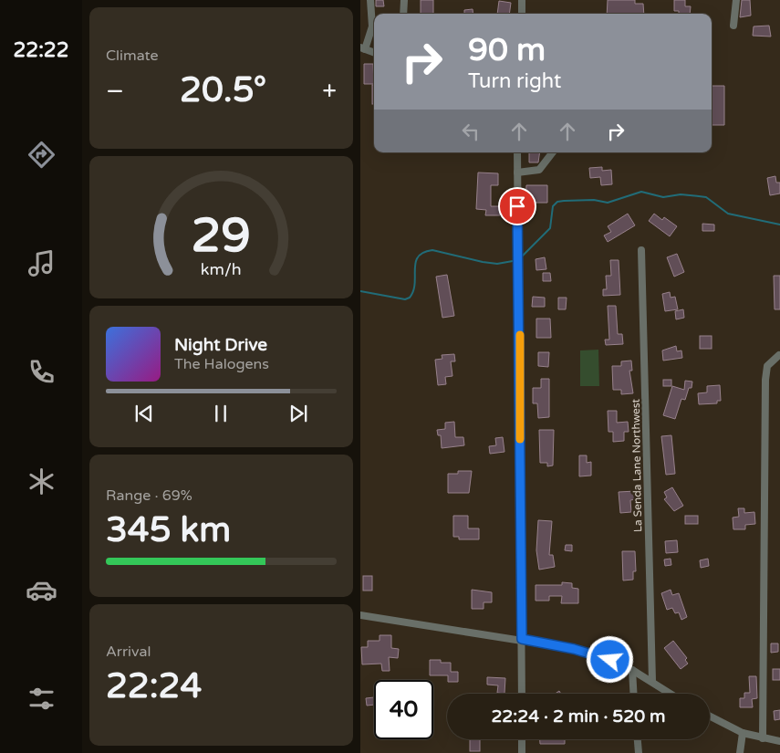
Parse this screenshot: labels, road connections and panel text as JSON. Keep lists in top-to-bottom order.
{
  "streets": {
    "street": ["La Senda Lane Northwest"]
  },
  "page": {
    "tabs": "22:22",
    "tile": [
      "Climate",
      ["Range · 69%", "345 km"],
      ["Arrival", "22:24"]
    ],
    "turn": ["90 m", "Turn right"],
    "heat": ["−", "20.5°", "+"],
    "song": ["Night Drive", "The Halogens"],
    "limit": "40",
    "trip": "22:24 · 2 min · 520 m",
    "gauge": ["29", "km/h"]
  }
}
